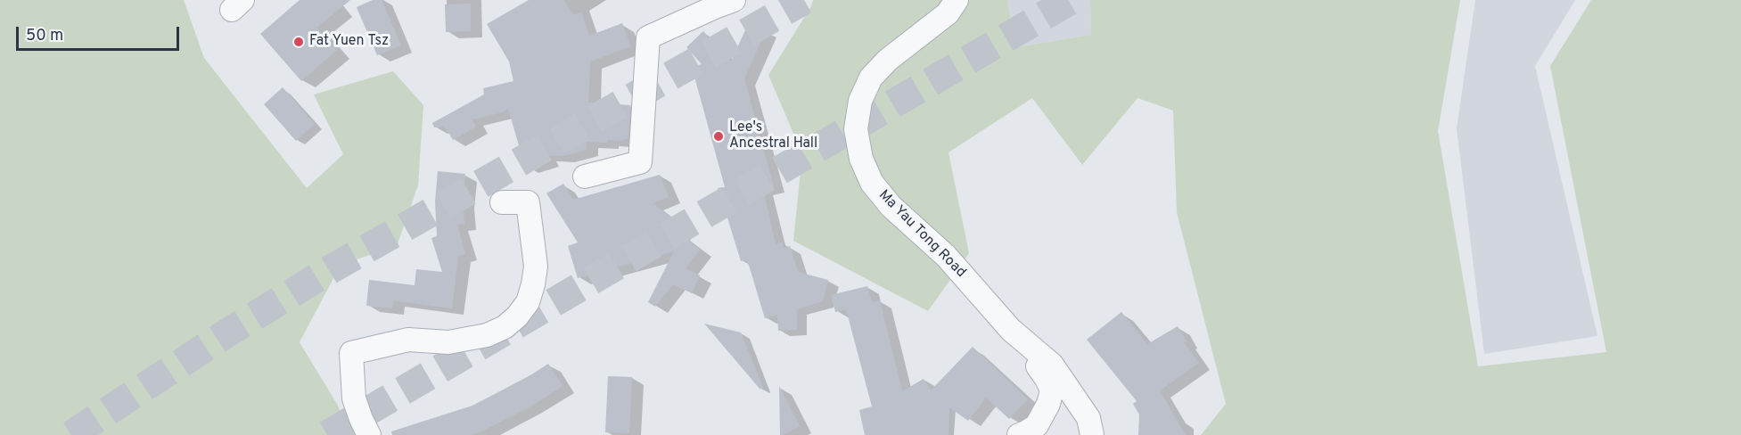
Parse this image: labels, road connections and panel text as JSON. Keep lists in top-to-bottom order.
{
  "streets": {
    "street": ["Ma Yau Tong Road"]
  },
  "places": ["Fat Yuen Tsz", "Lee's Ancestral Hall"],
  "scale_bar": "50 m"
}
